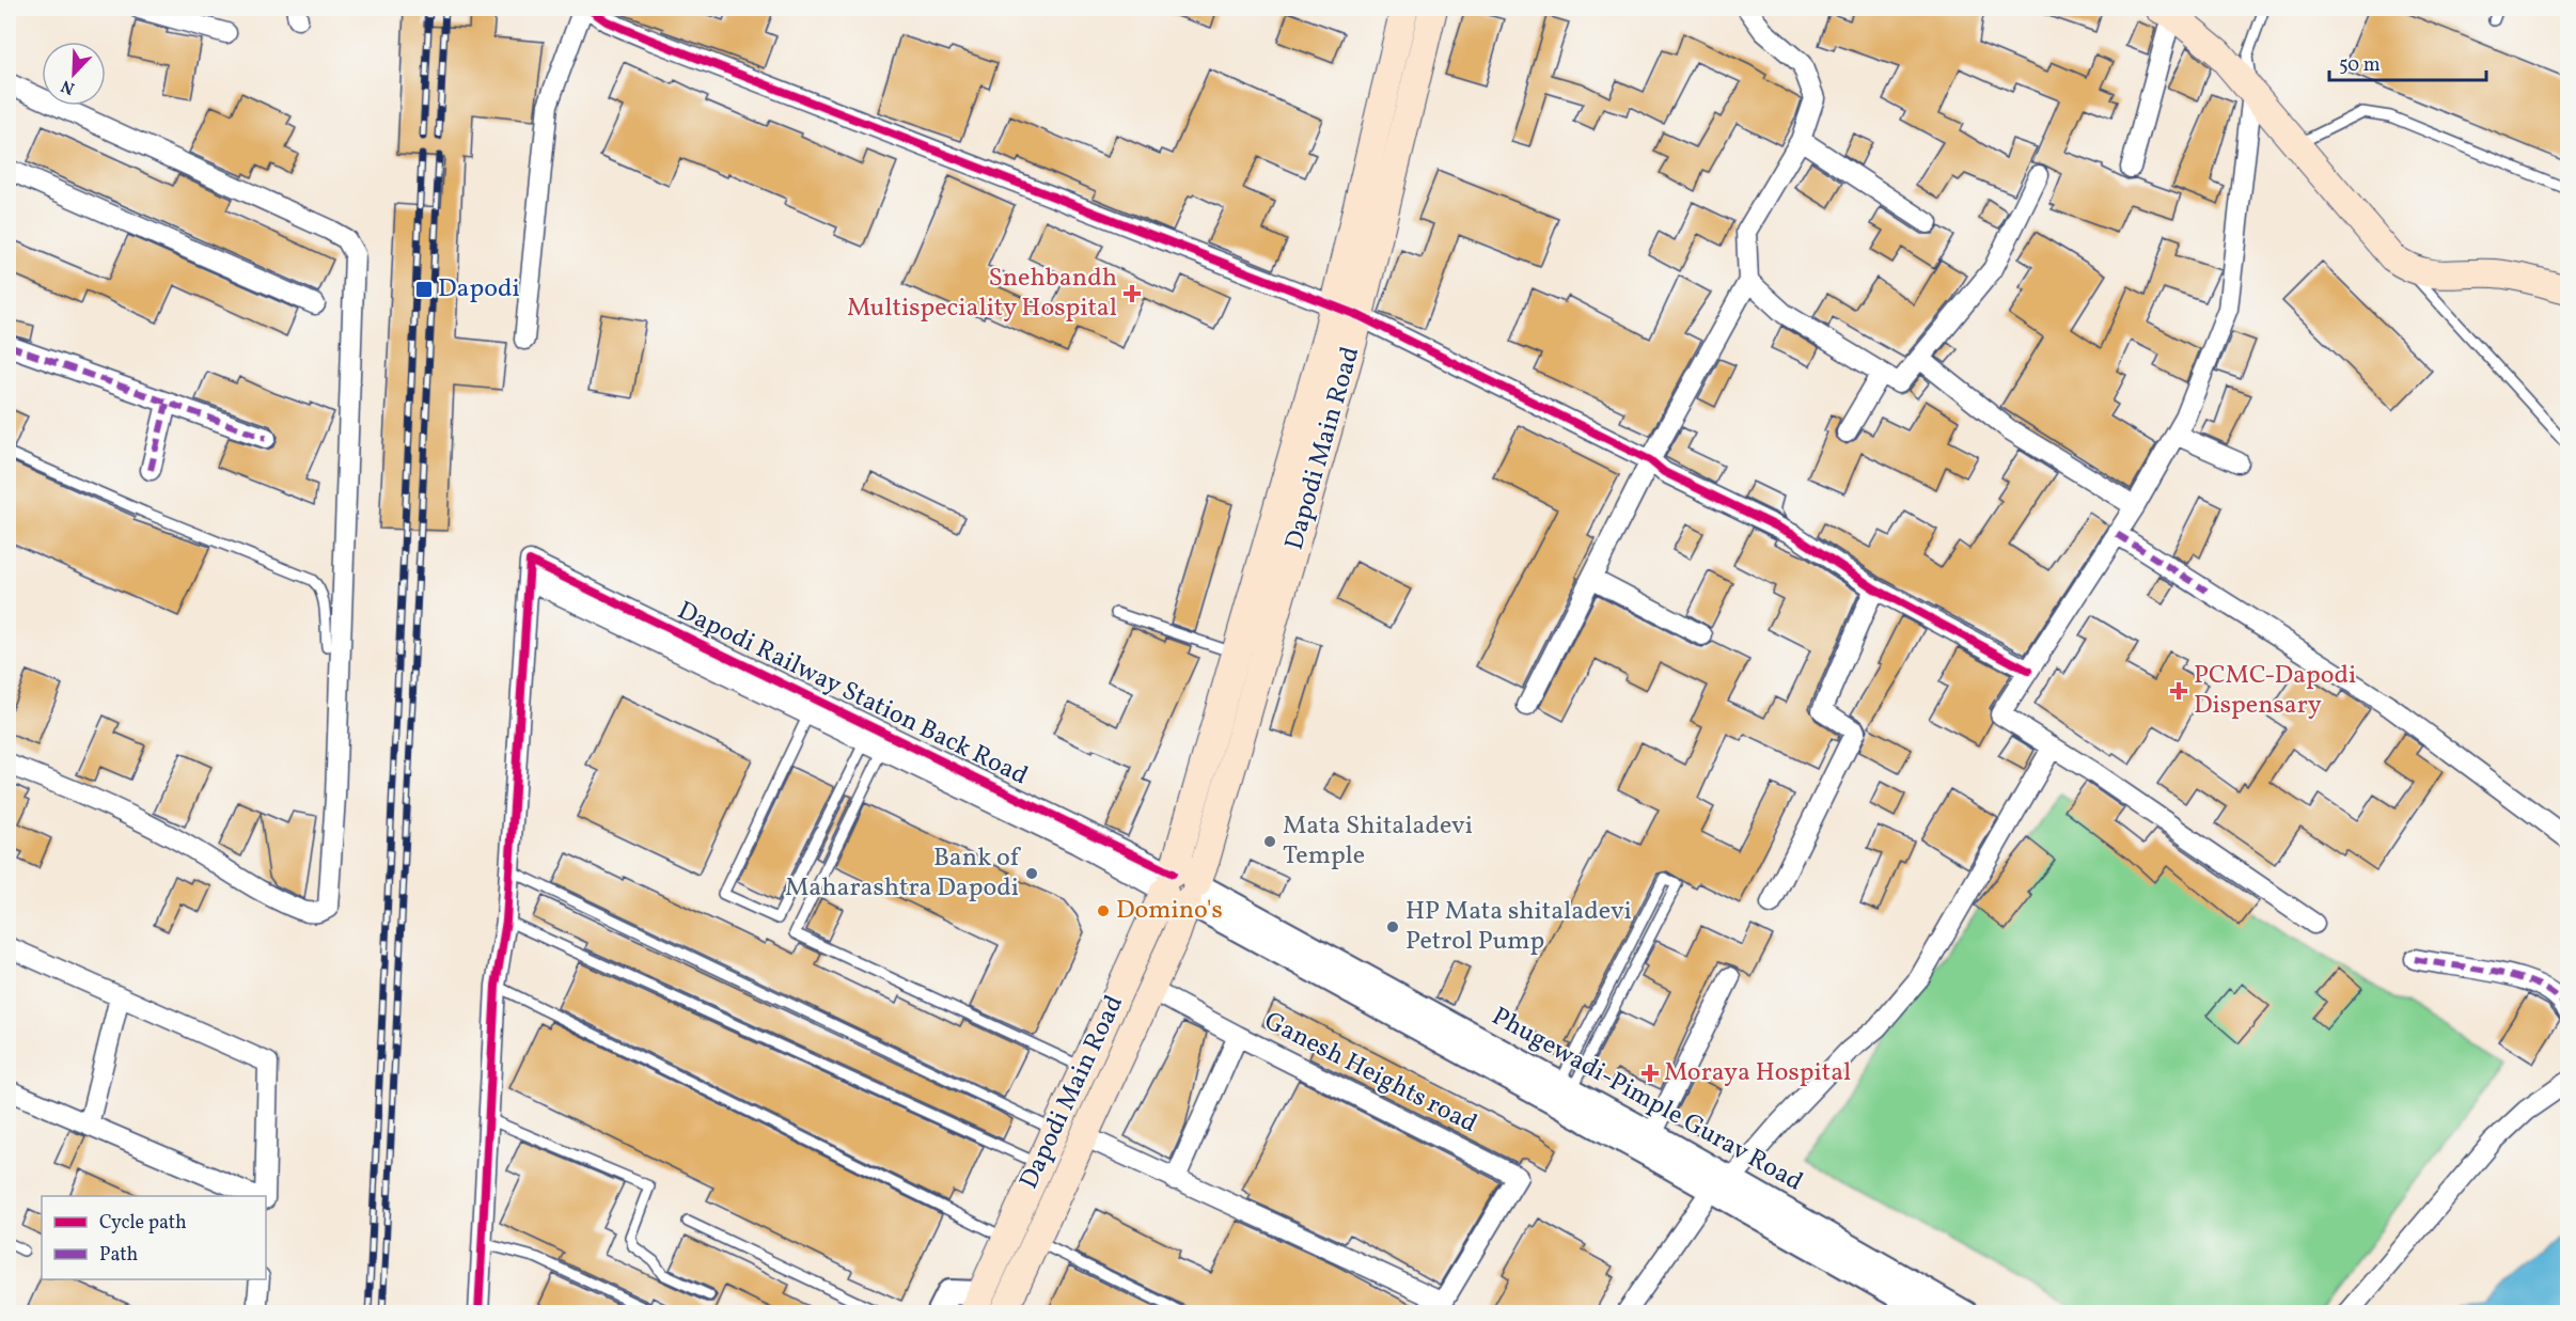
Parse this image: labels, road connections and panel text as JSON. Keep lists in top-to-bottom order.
{
  "streets": {
    "main road": ["Dapodi Main Road"],
    "street": ["Dapodi Railway Station Back Road", "Ganesh Heights road", "Phugewadi-Pimple Gurav Road"]
  },
  "crossings": [
    ["Dapodi Main Road", "Dapodi Railway Station Back Road"],
    ["Dapodi Main Road", "Phugewadi-Pimple Gurav Road"],
    ["Dapodi Railway Station Back Road", "Phugewadi-Pimple Gurav Road"]
  ],
  "places": {
    "transit": ["Dapodi"],
    "health": ["Snehbandh Multispeciality Hospital", "PCMC-Dapodi Dispensary", "Moraya Hospital"],
    "other": [
      "Mata Shitaladevi Temple",
      "Bank of Maharashtra Dapodi",
      "Domino's",
      "HP Mata shitaladevi Petrol Pump"
    ]
  },
  "legend": ["Cycle path", "Path"],
  "scale_bar": "50 m",
  "north": "bottom left"
}
